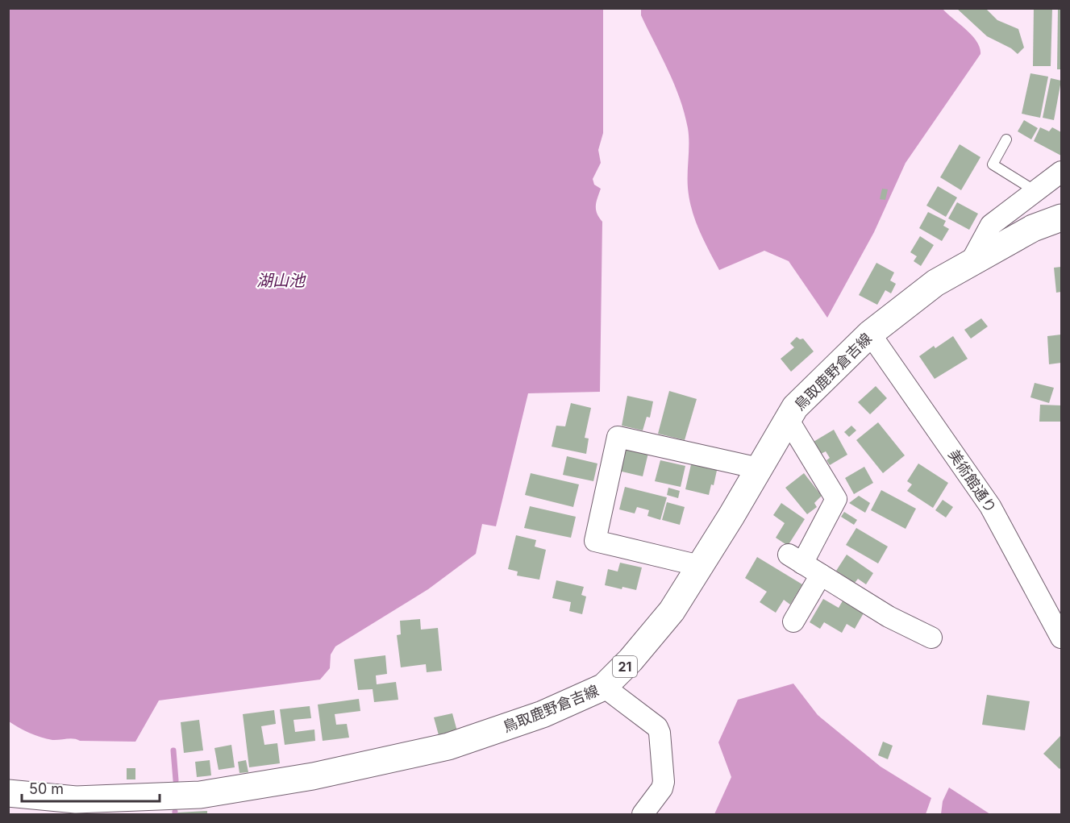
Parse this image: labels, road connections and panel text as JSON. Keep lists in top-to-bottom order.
{
  "streets": {
    "main road": ["鳥取鹿野倉吉線", "21"],
    "street": ["美術館通り"]
  },
  "crossings": [
    ["鳥取鹿野倉吉線", "美術館通り"]
  ],
  "water": ["湖山池"],
  "scale_bar": "50 m"
}
